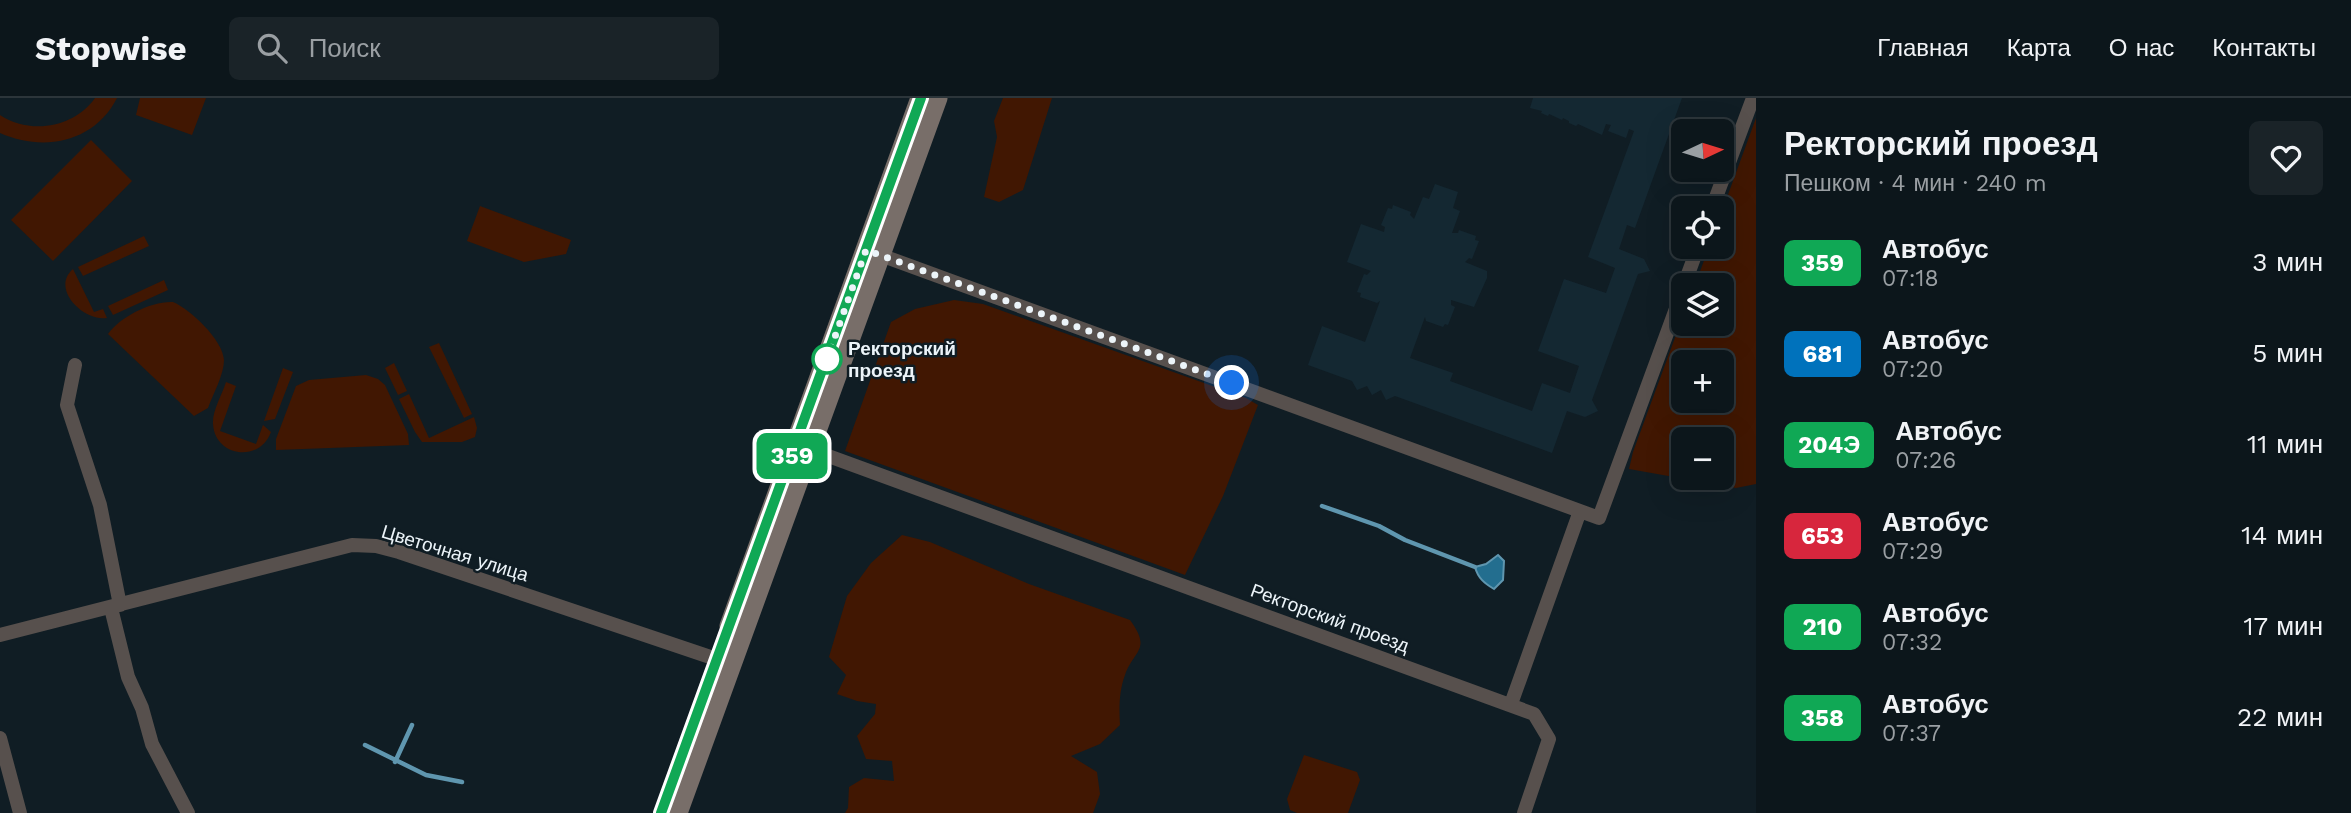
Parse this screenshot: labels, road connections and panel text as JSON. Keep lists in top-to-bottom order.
{
  "streets": {
    "street": ["Цветочная улица", "Ректорский проезд"]
  },
  "places": ["Ректорский проезд"],
  "lines": ["bus line 359"],
  "north": "right",
  "page": {
    "header": "Stopwise",
    "search": "Поиск",
    "nav": [
      "Главная",
      "Карта",
      "О нас",
      "Контакты"
    ],
    "on_map": "359",
    "heading": ["Ректорский проезд", "Пешком · 4 мин · 240 m"],
    "map_buttons": ["+", "−"],
    "list": [
      {
        "mark": "359",
        "name": "Автобус",
        "note": "07:18",
        "value": "3 мин"
      },
      {
        "mark": "681",
        "name": "Автобус",
        "note": "07:20",
        "value": "5 мин"
      },
      {
        "mark": "204Э",
        "name": "Автобус",
        "note": "07:26",
        "value": "11 мин"
      },
      {
        "mark": "653",
        "name": "Автобус",
        "note": "07:29",
        "value": "14 мин"
      },
      {
        "mark": "210",
        "name": "Автобус",
        "note": "07:32",
        "value": "17 мин"
      },
      {
        "mark": "358",
        "name": "Автобус",
        "note": "07:37",
        "value": "22 мин"
      }
    ]
  }
}
